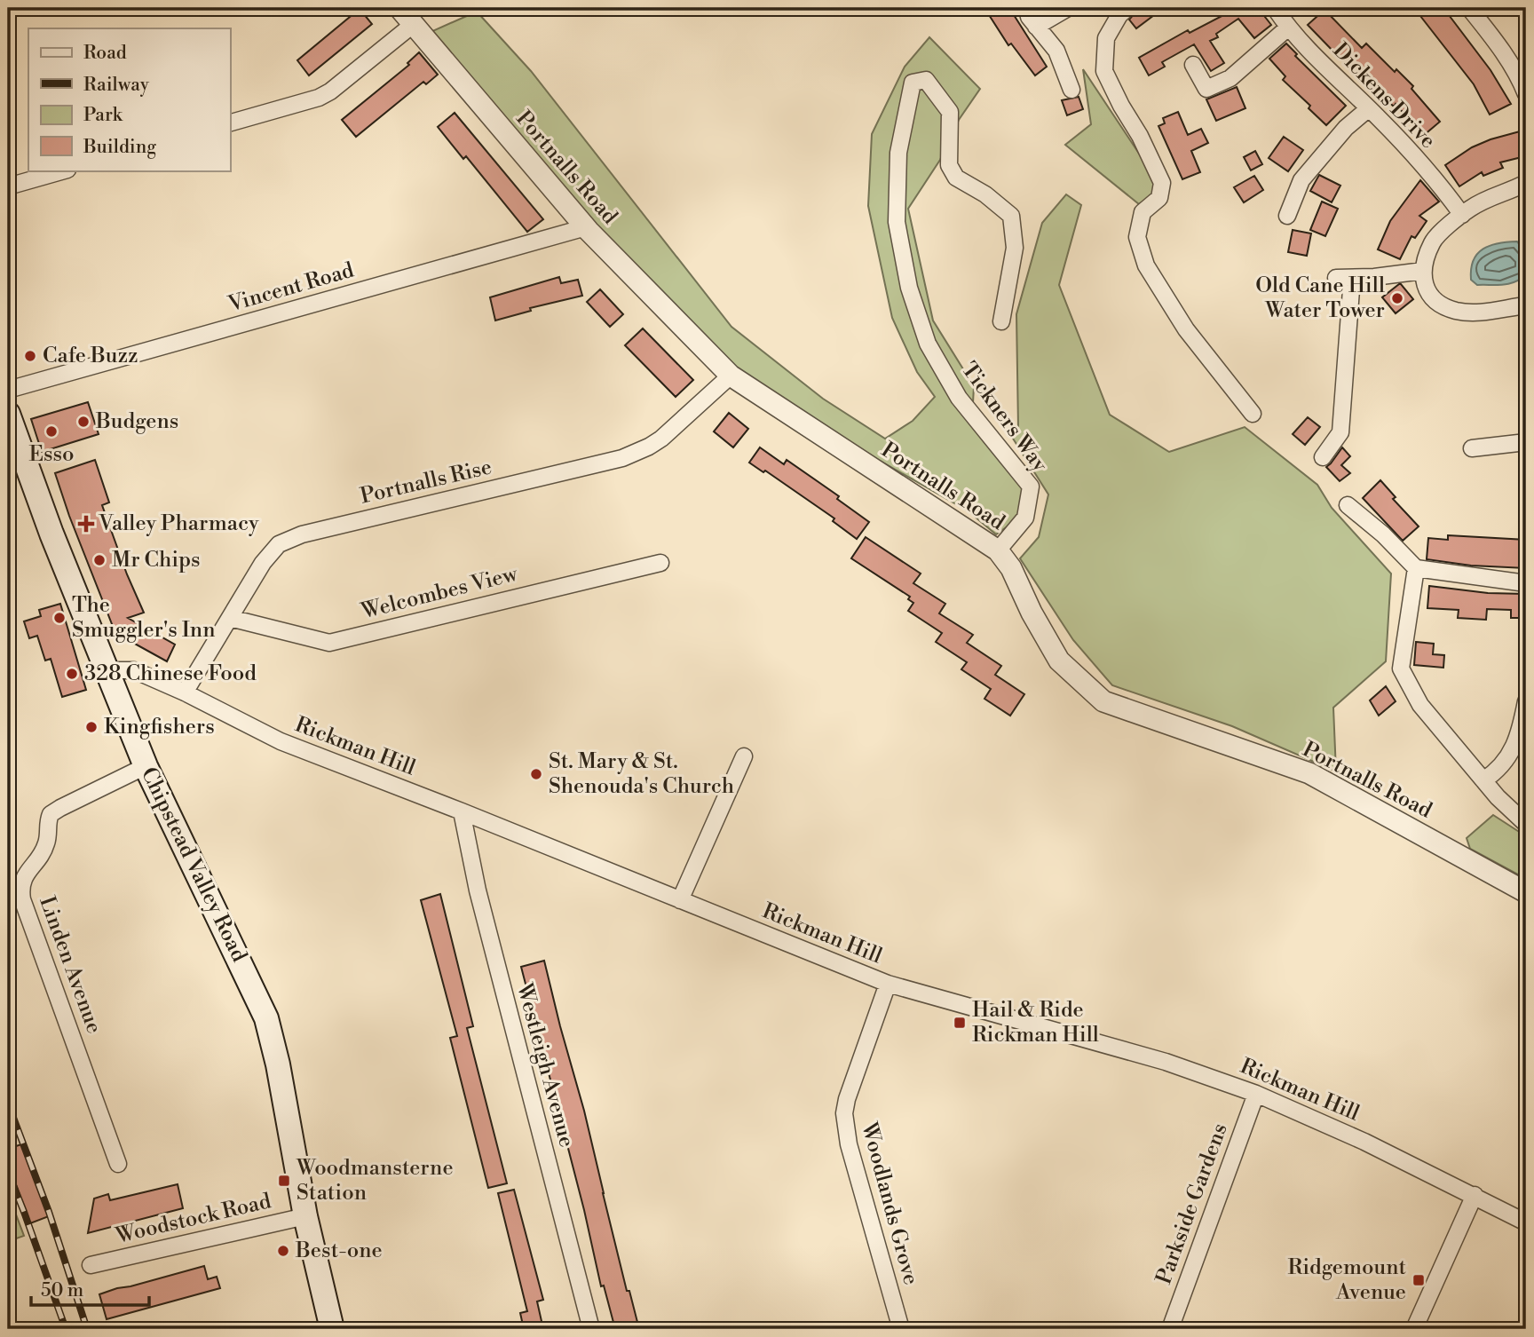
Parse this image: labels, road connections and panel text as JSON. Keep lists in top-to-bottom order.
{
  "streets": {
    "main road": ["Chipstead Valley Road"],
    "street": [
      "Dickens Drive",
      "Portnalls Road",
      "Vincent Road",
      "Tickners Way",
      "Portnalls Rise",
      "Welcombes View",
      "Rickman Hill",
      "Linden Avenue",
      "Westleigh Avenue",
      "Woodlands Grove",
      "Parkside Gardens",
      "Woodstock Road"
    ]
  },
  "crossings": [
    ["Portnalls Road", "Vincent Road"],
    ["Portnalls Road", "Tickners Way"],
    ["Portnalls Road", "Portnalls Rise"],
    ["Portnalls Rise", "Welcombes View"],
    ["Portnalls Rise", "Rickman Hill"],
    ["Rickman Hill", "Chipstead Valley Road"],
    ["Rickman Hill", "Westleigh Avenue"],
    ["Rickman Hill", "Woodlands Grove"],
    ["Rickman Hill", "Parkside Gardens"],
    ["Chipstead Valley Road", "Linden Avenue"],
    ["Chipstead Valley Road", "Woodstock Road"]
  ],
  "places": {
    "other": [
      "Old Cane Hill Water Tower",
      "Cafe Buzz",
      "Budgens",
      "Esso",
      "Mr Chips",
      "The Smuggler's Inn",
      "328 Chinese Food",
      "Kingfishers",
      "St. Mary & St. Shenouda's Church",
      "Best-one"
    ],
    "health": ["Valley Pharmacy"],
    "transit": ["Hail & Ride Rickman Hill", "Woodmansterne Station", "Ridgemount Avenue"]
  },
  "legend": [
    "Road",
    "Railway",
    "Park",
    "Building"
  ],
  "scale_bar": "50 m"
}
